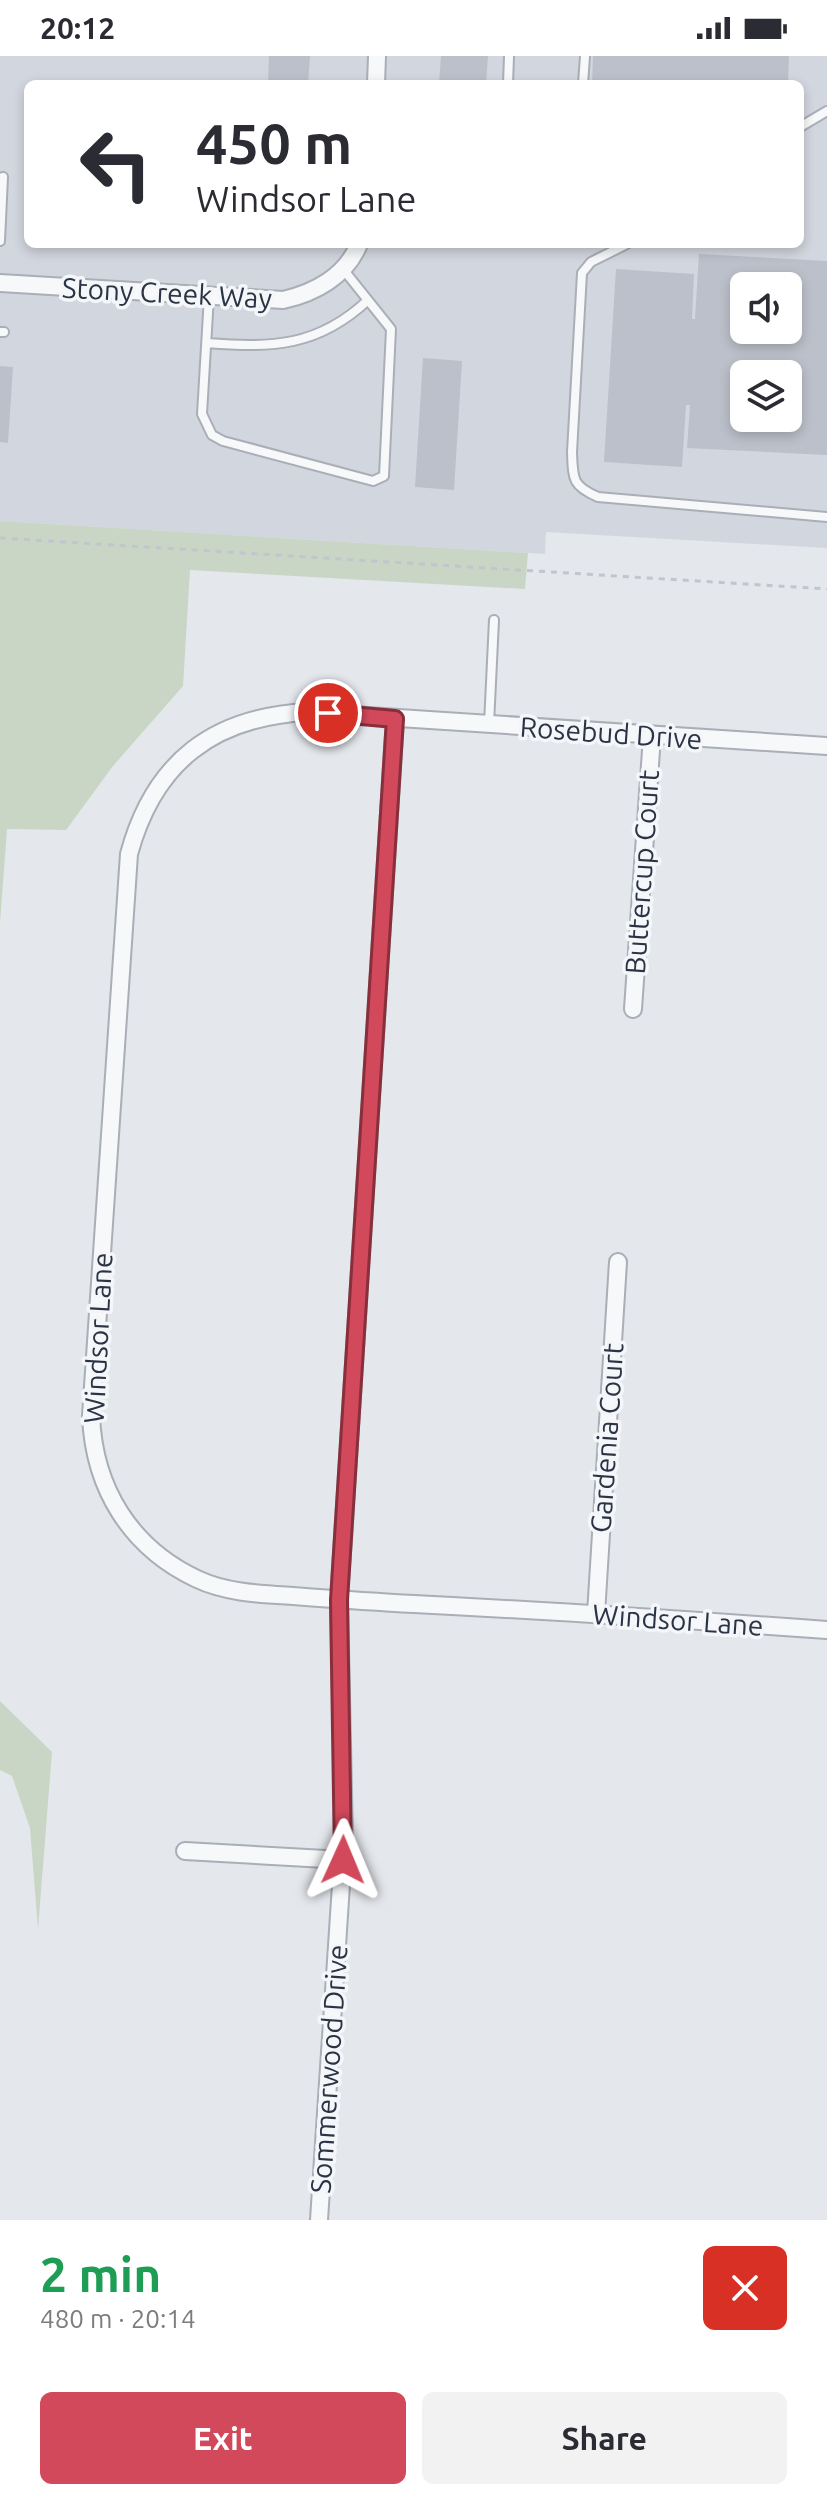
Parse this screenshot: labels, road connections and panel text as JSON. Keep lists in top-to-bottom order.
{
  "streets": {
    "street": [
      "Stony Creek Way",
      "Rosebud Drive",
      "Buttercup Court",
      "Windsor Lane",
      "Gardenia Court",
      "Sommerwood Drive"
    ]
  },
  "crossings": [
    ["Rosebud Drive", "Buttercup Court"],
    ["Rosebud Drive", "Windsor Lane"],
    ["Rosebud Drive", "Sommerwood Drive"],
    ["Windsor Lane", "Gardenia Court"],
    ["Windsor Lane", "Sommerwood Drive"]
  ],
  "page": {
    "status": "20:12",
    "turn": ["450 m", "Windsor Lane"],
    "heading": ["2 min", "480 m · 20:14"],
    "buttons": ["Exit", "Share"]
  }
}
